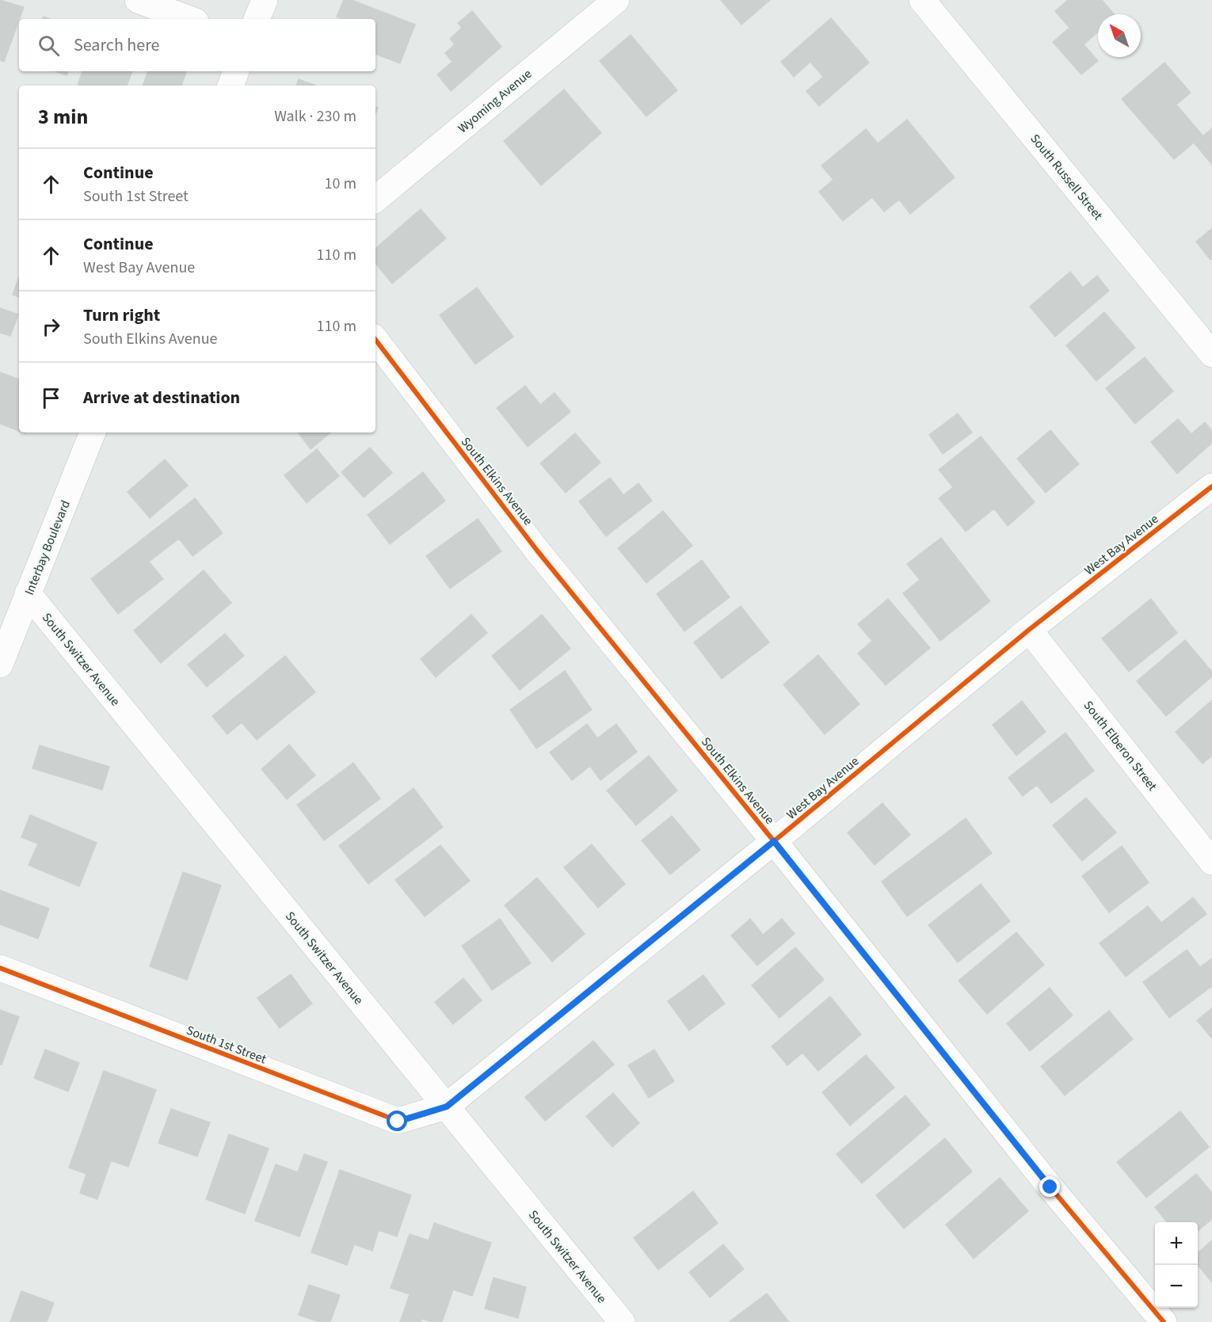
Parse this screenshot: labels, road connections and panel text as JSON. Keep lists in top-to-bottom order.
{
  "streets": {
    "street": [
      "Wyoming Avenue",
      "South Russell Street",
      "South Elkins Avenue",
      "West Bay Avenue",
      "Interbay Boulevard",
      "South Switzer Avenue",
      "South Elberon Street",
      "South 1st Street"
    ]
  },
  "crossings": [
    ["South Elkins Avenue", "West Bay Avenue"],
    ["West Bay Avenue", "South Switzer Avenue"],
    ["West Bay Avenue", "South Elberon Street"],
    ["West Bay Avenue", "South 1st Street"],
    ["Interbay Boulevard", "South Switzer Avenue"],
    ["South Switzer Avenue", "South 1st Street"]
  ],
  "north": "top left",
  "page": {
    "search": "Search here",
    "heading": ["3 min", "Walk · 230 m"],
    "list": [
      ["Continue", "South 1st Street", "10 m"],
      ["Continue", "West Bay Avenue", "110 m"],
      ["Turn right", "South Elkins Avenue", "110 m"],
      "Arrive at destination"
    ],
    "map_buttons": ["+", "−"]
  }
}
